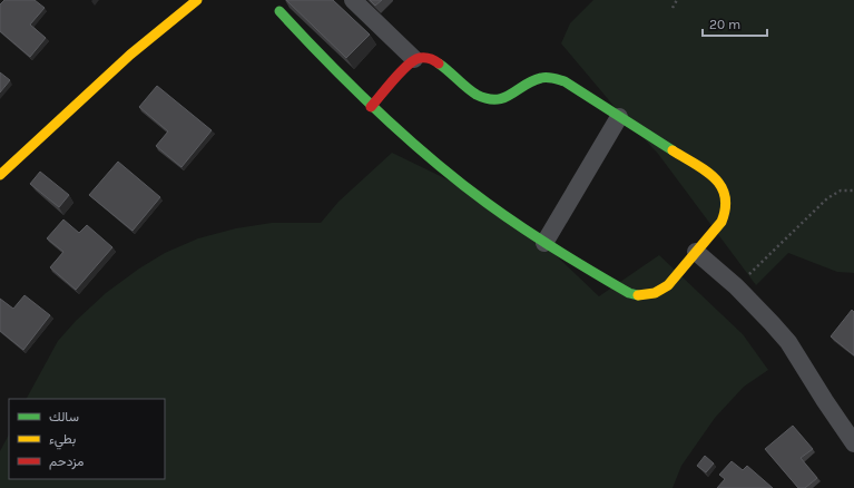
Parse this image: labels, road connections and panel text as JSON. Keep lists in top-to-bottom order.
{
  "legend": ["سالك", "بطيء", "مزدحم"],
  "scale_bar": "20 m"
}
